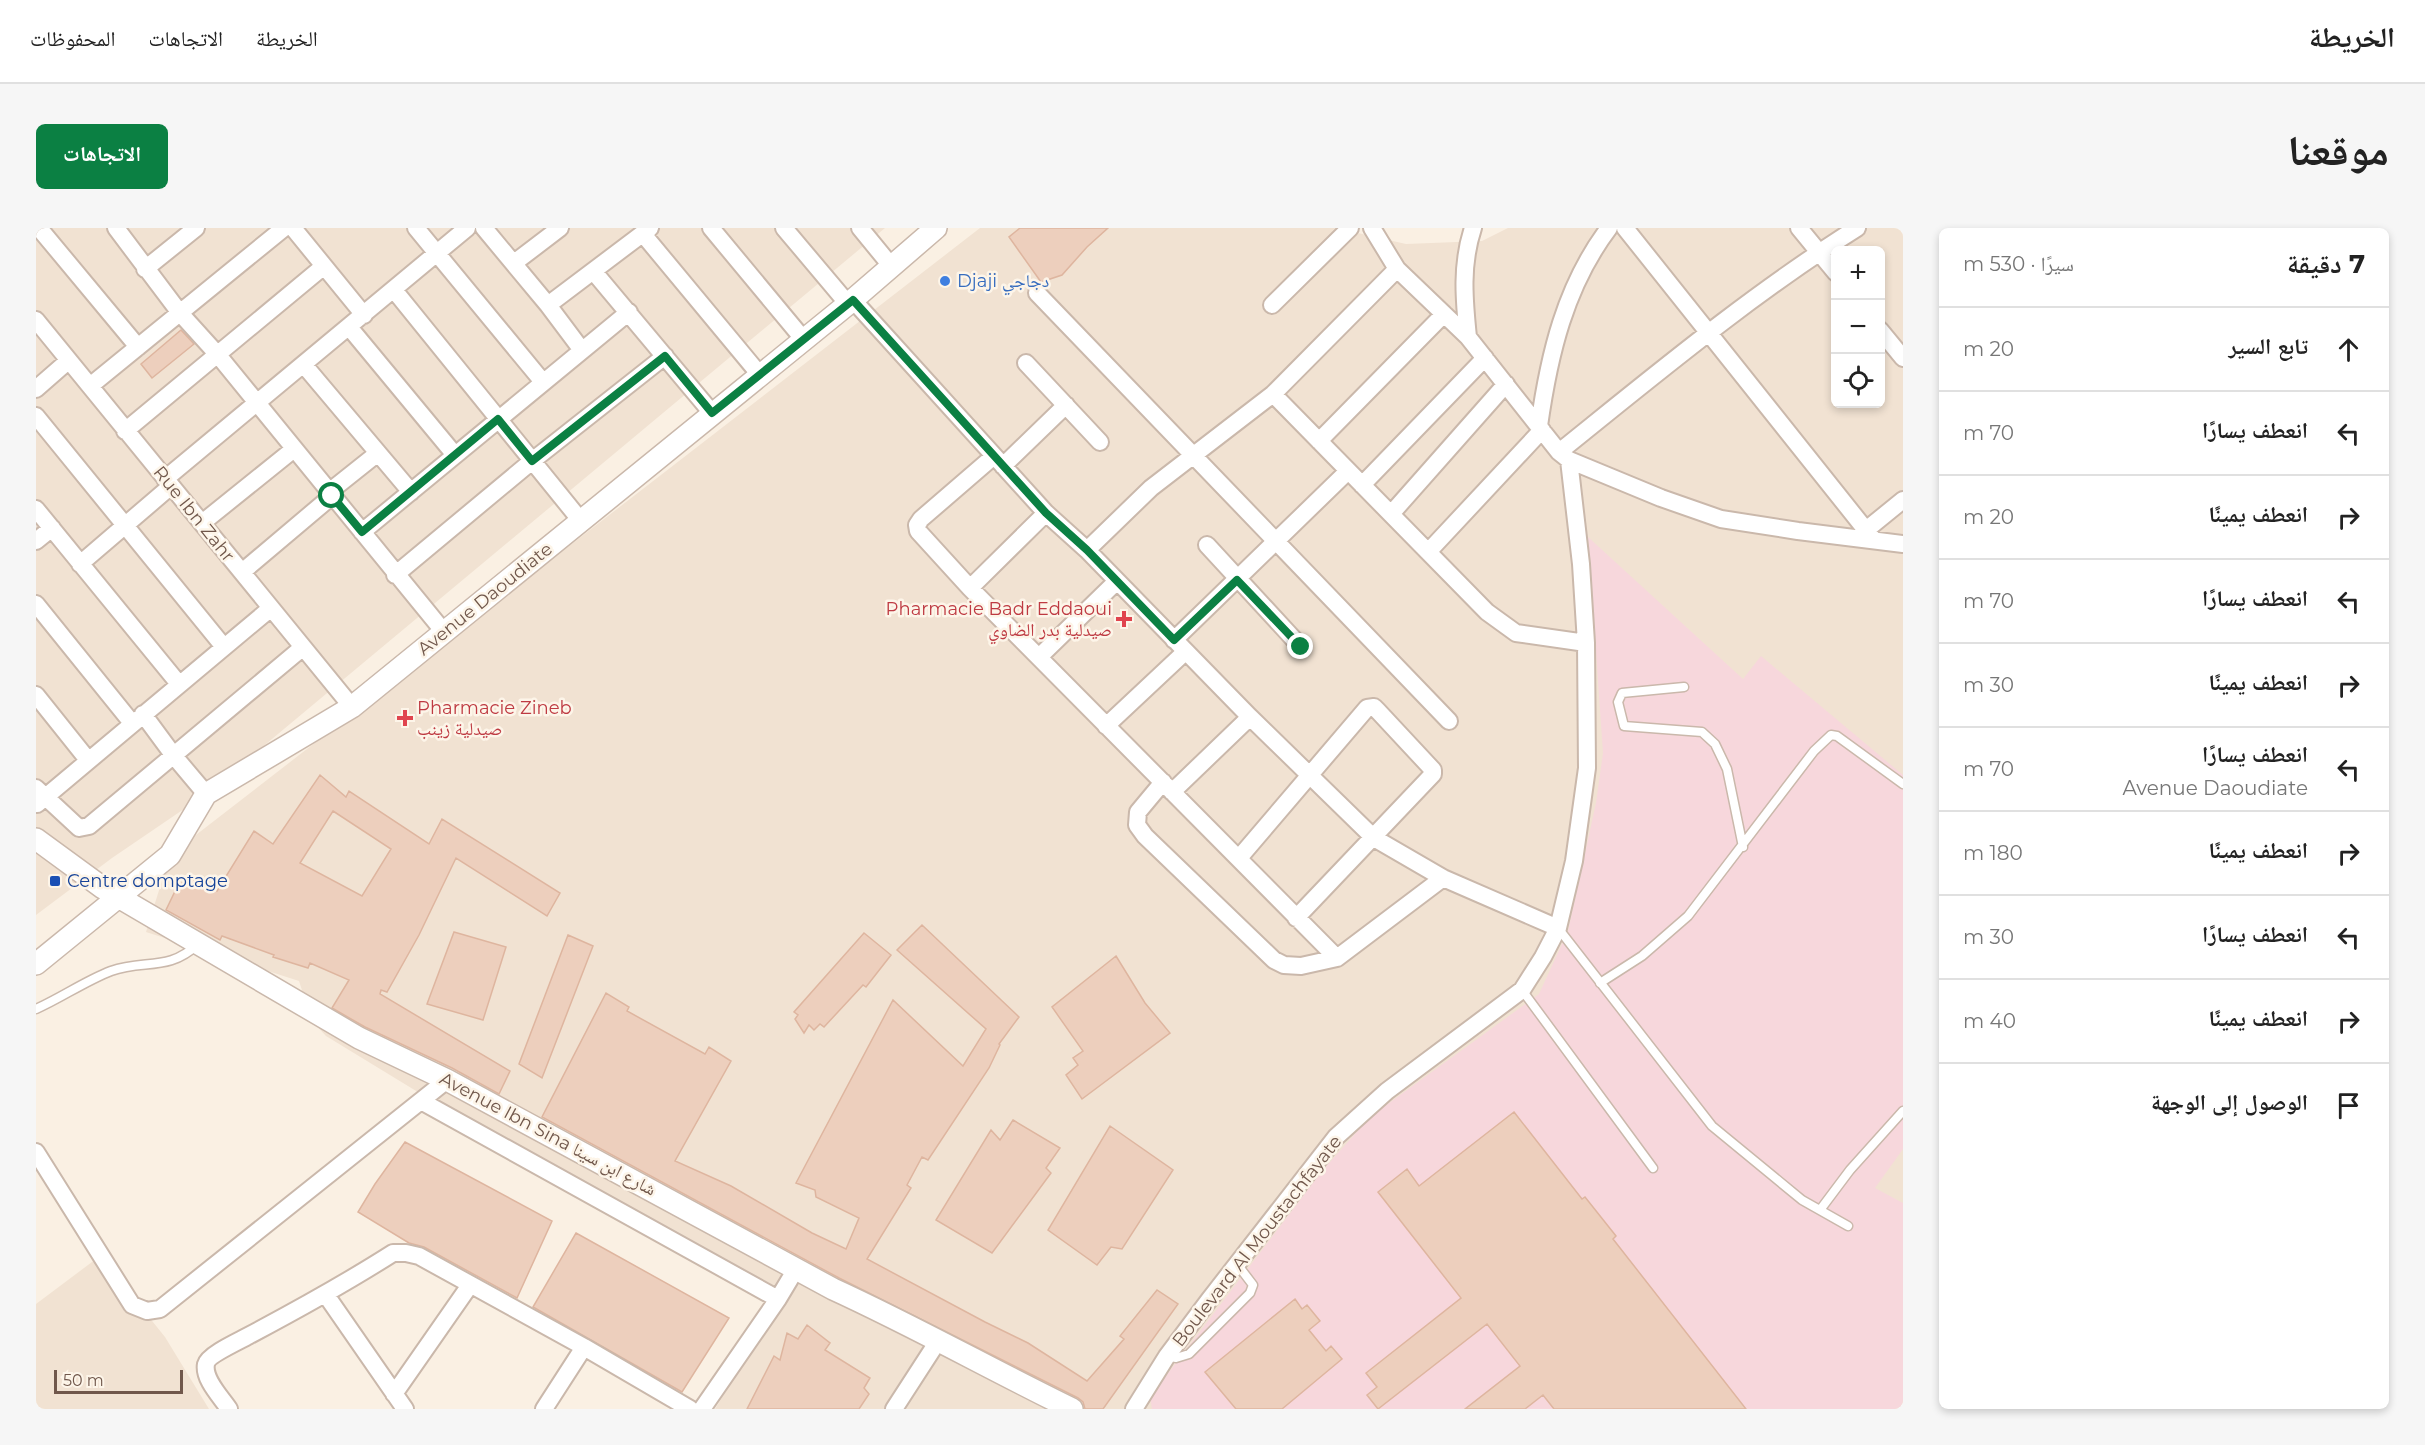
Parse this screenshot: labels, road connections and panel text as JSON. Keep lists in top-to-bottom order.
{
  "streets": {
    "street": [
      "Rue Ibn Zahr",
      "Avenue Daoudiate",
      "Avenue Ibn Sina شارع ابن سينا",
      "Boulevard Al Moustachfayate"
    ]
  },
  "crossings": [
    ["Rue Ibn Zahr", "Avenue Daoudiate"],
    ["Avenue Daoudiate", "Avenue Ibn Sina شارع ابن سينا"]
  ],
  "places": {
    "other": ["Djaji دجاجي"],
    "health": ["Pharmacie Badr Eddaoui صيدلية بدر الضاوي", "Pharmacie Zineb صيدلية زينب"],
    "transit": ["Centre domptage"]
  },
  "scale_bar": "50 m",
  "page": {
    "header": "الخريطة",
    "nav": ["الخريطة", "الاتجاهات", "المحفوظات"],
    "title": "موقعنا",
    "buttons": "الاتجاهات",
    "heading": ["7 دقيقة", "سيرًا · 530 m"],
    "map_buttons": ["+", "−"],
    "list": [
      ["تابع السير", "20 m"],
      ["انعطف يسارًا", "70 m"],
      ["انعطف يمينًا", "20 m"],
      ["انعطف يسارًا", "70 m"],
      ["انعطف يمينًا", "30 m"],
      ["انعطف يسارًا", "Avenue Daoudiate", "70 m"],
      ["انعطف يمينًا", "180 m"],
      ["انعطف يسارًا", "30 m"],
      ["انعطف يمينًا", "40 m"],
      "الوصول إلى الوجهة"
    ],
    "scale": "50 m"
  }
}
